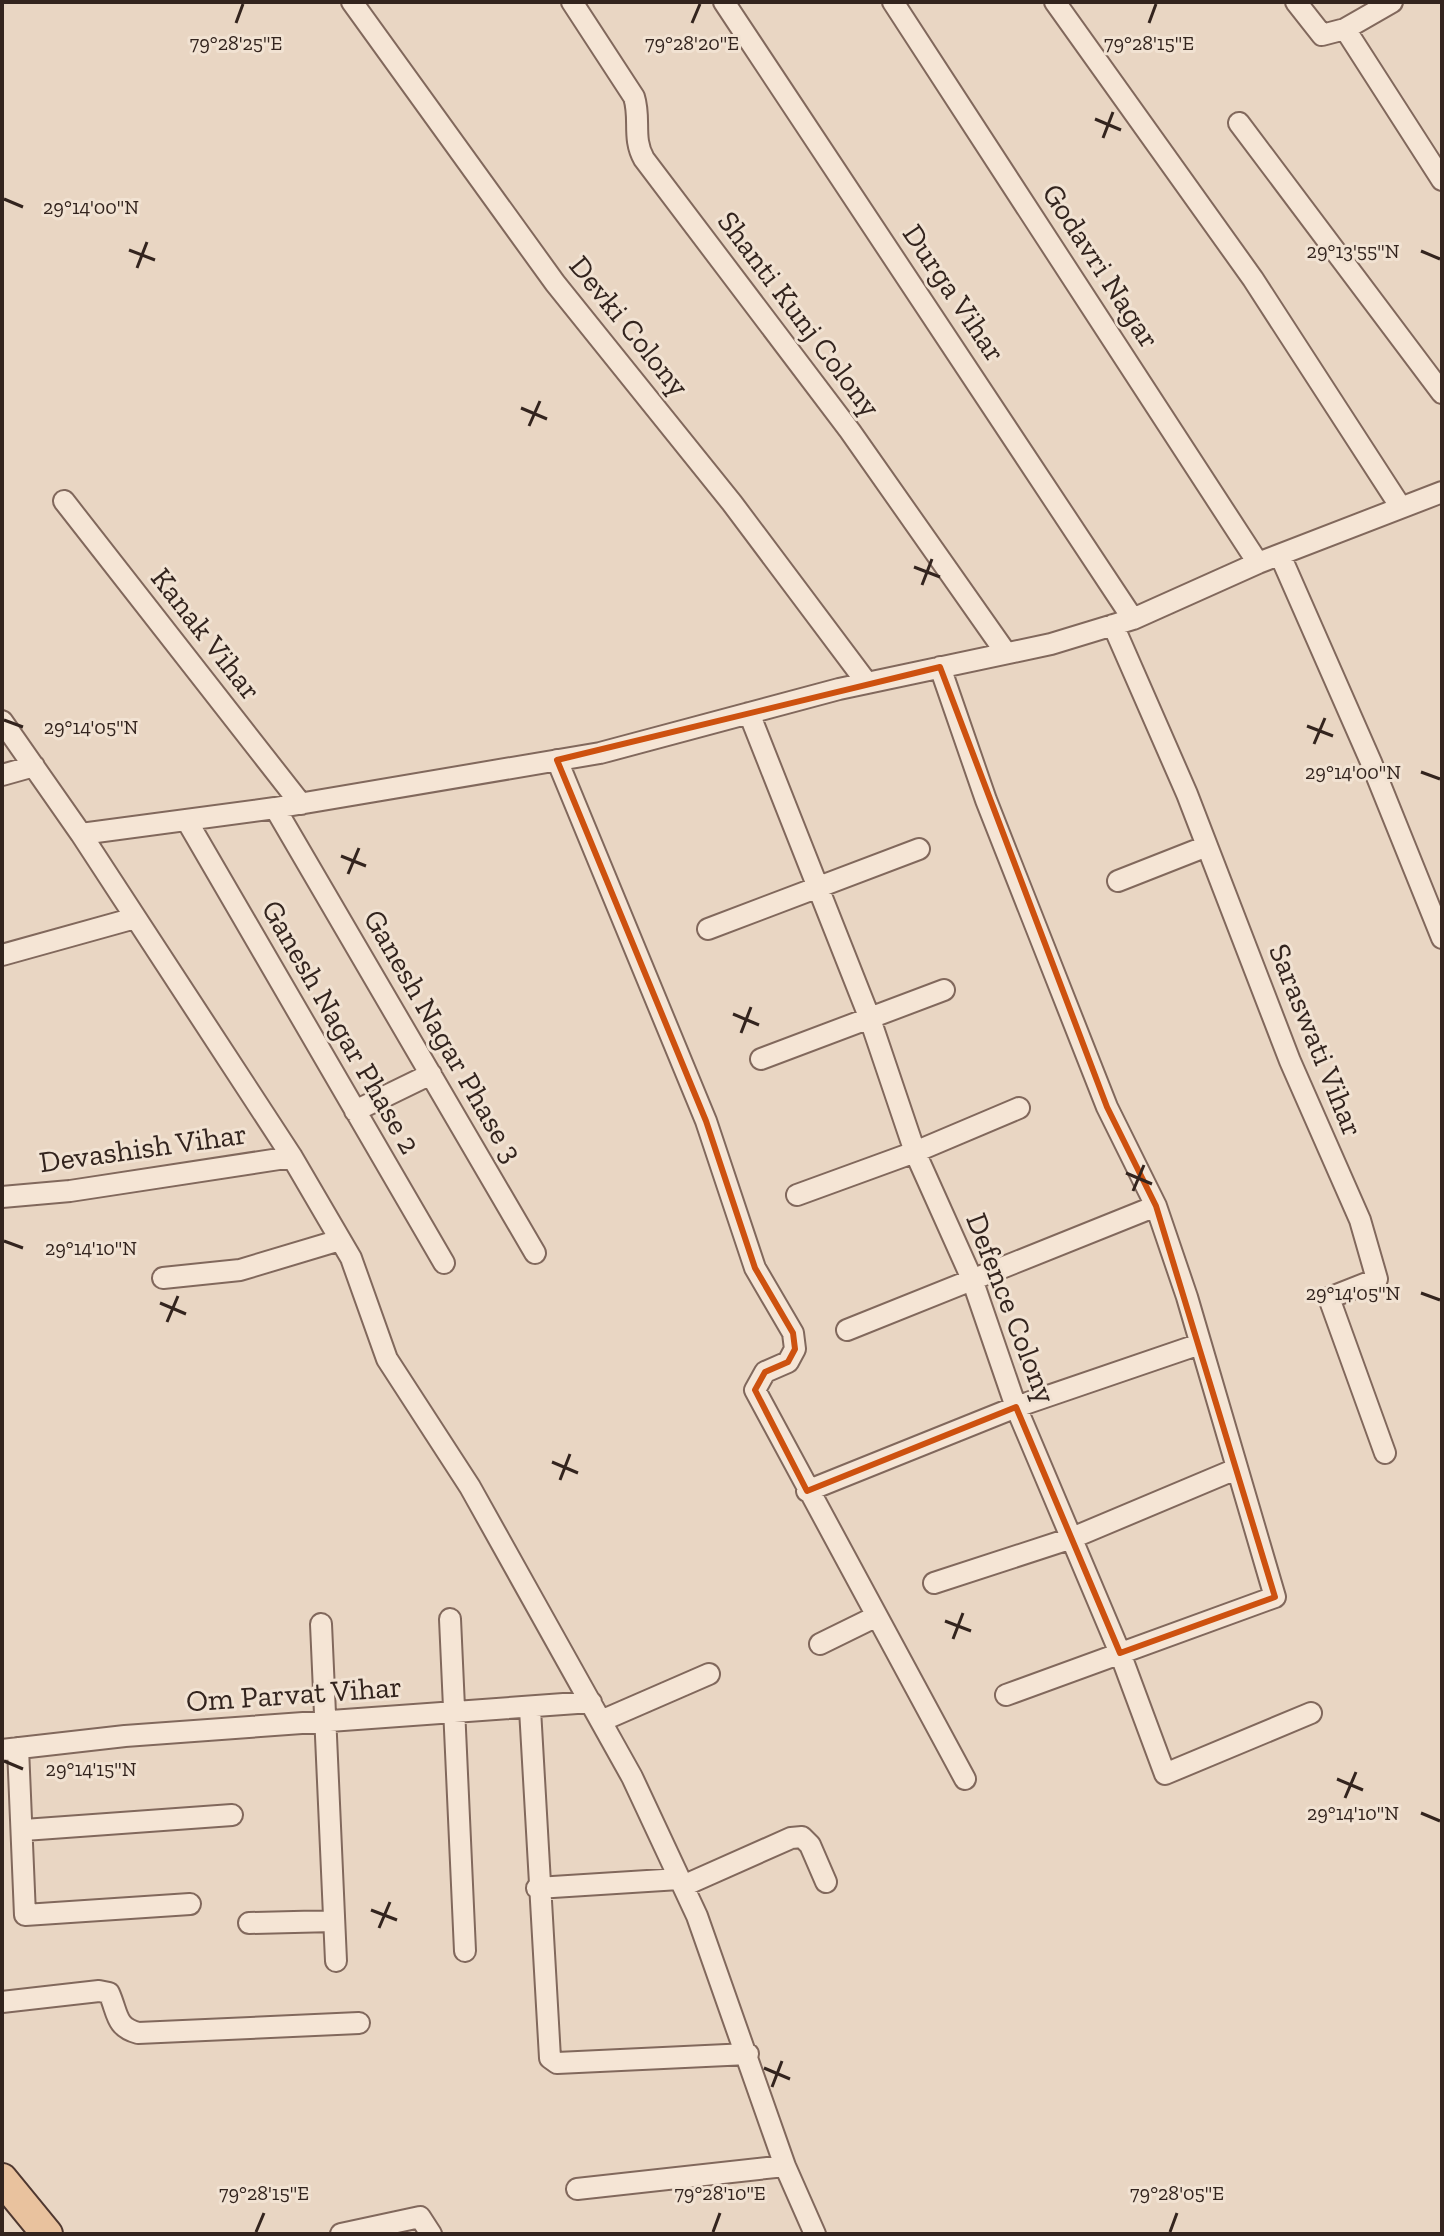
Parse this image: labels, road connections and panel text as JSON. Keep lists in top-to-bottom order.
{
  "streets": {
    "street": [
      "Godavri Nagar",
      "Durga Vihar",
      "Shanti Kunj Colony",
      "Devki Colony",
      "Kanak Vihar",
      "Ganesh Nagar Phase 2",
      "Ganesh Nagar Phase 3",
      "Saraswati Vihar",
      "Devashish Vihar",
      "Defence Colony",
      "Om Parvat Vihar"
    ]
  },
  "crossings": [
    ["Durga Vihar", "Saraswati Vihar"]
  ],
  "coordinates": [
    "79°28'25\"E",
    "79°28'20\"E",
    "79°28'15\"E",
    "29°14'00\"N",
    "29°13'55\"N",
    "29°14'05\"N",
    "29°14'10\"N",
    "29°14'15\"N",
    "79°28'10\"E",
    "79°28'05\"E"
  ]
}
